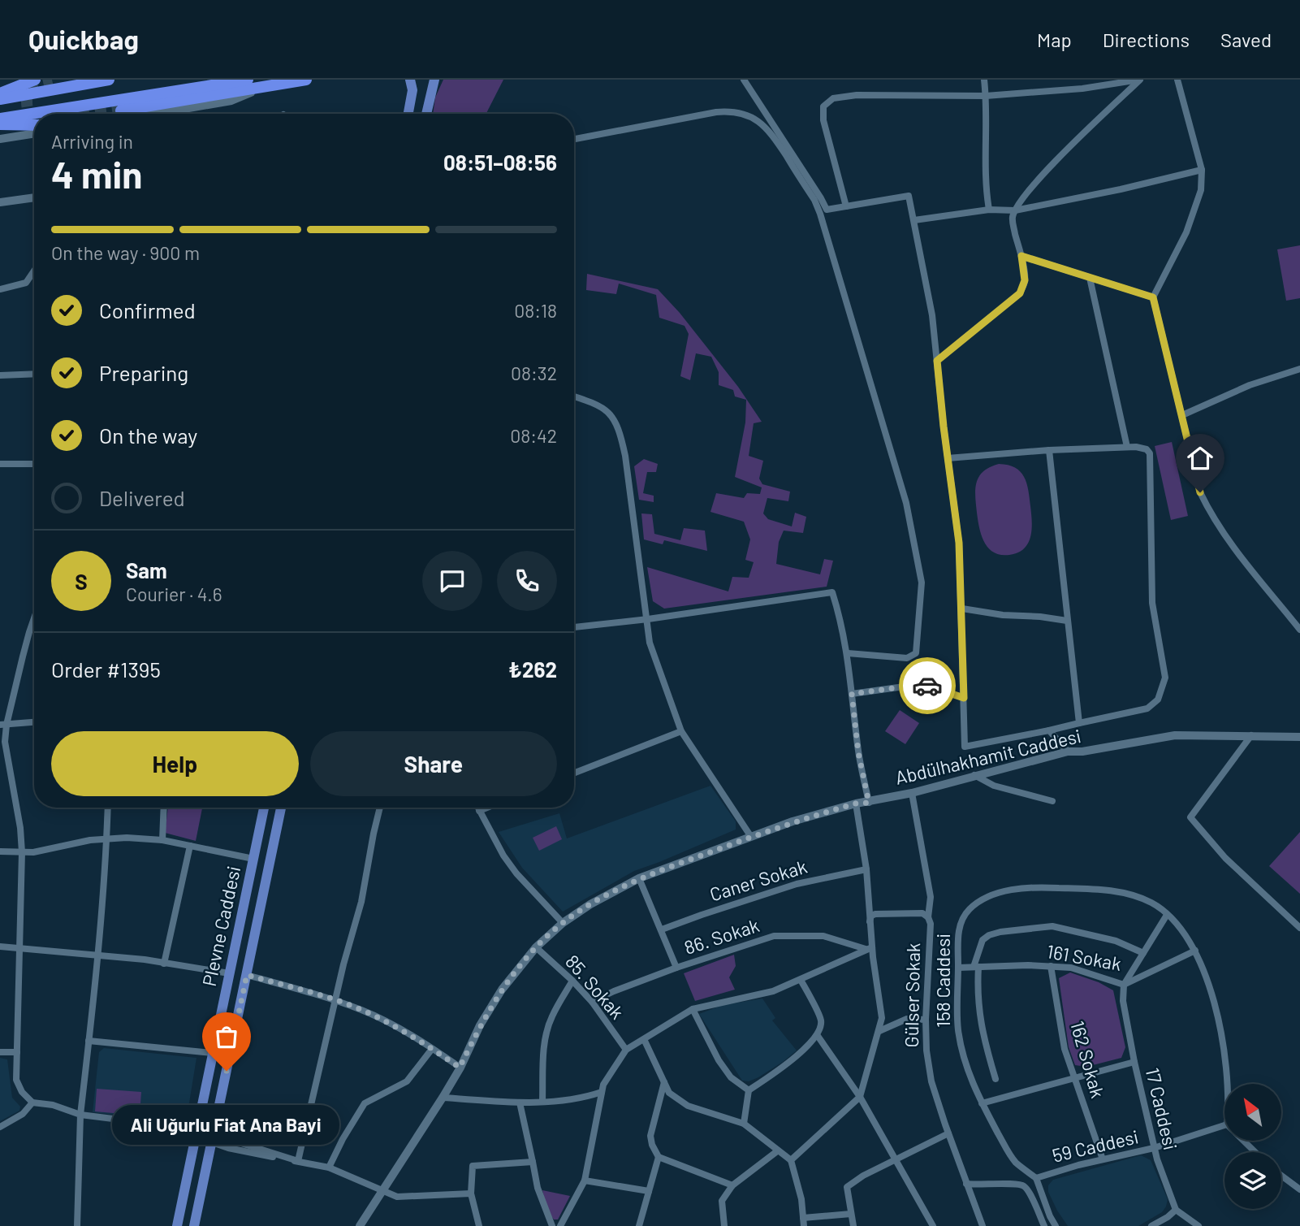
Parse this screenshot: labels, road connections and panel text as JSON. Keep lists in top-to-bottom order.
{
  "streets": {
    "main road": ["Abdülhakhamit Caddesi", "Plevne Caddesi"],
    "street": [
      "Caner Sokak",
      "86. Sokak",
      "161 Sokak",
      "158 Caddesi",
      "85. Sokak",
      "Gülser Sokak",
      "162 Sokak",
      "17 Caddesi",
      "59 Caddesi"
    ]
  },
  "crossings": [
    ["Abdülhakhamit Caddesi", "85. Sokak"],
    ["Abdülhakhamit Caddesi", "Gülser Sokak"],
    ["86. Sokak", "85. Sokak"],
    ["161 Sokak", "158 Caddesi"],
    ["161 Sokak", "162 Sokak"],
    ["161 Sokak", "17 Caddesi"],
    ["158 Caddesi", "59 Caddesi"],
    ["162 Sokak", "59 Caddesi"],
    ["17 Caddesi", "59 Caddesi"]
  ],
  "places": ["Ali Uğurlu Fiat Ana Bayi"],
  "north": "top left",
  "page": {
    "header": "Quickbag",
    "nav": ["Map", "Directions", "Saved"],
    "heading": ["4 min", "Arriving in", "08:51–08:56"],
    "panel": [
      "Sam",
      "Courier · 4.6",
      "Order #1395",
      "₺262"
    ],
    "bar": "On the way · 900 m",
    "list": [
      ["Confirmed", "08:18"],
      ["Preparing", "08:32"],
      ["On the way", "08:42"],
      "Delivered"
    ],
    "round": "S",
    "buttons": ["Help", "Share"],
    "bubble": "Ali Uğurlu Fiat Ana Bayi"
  }
}
